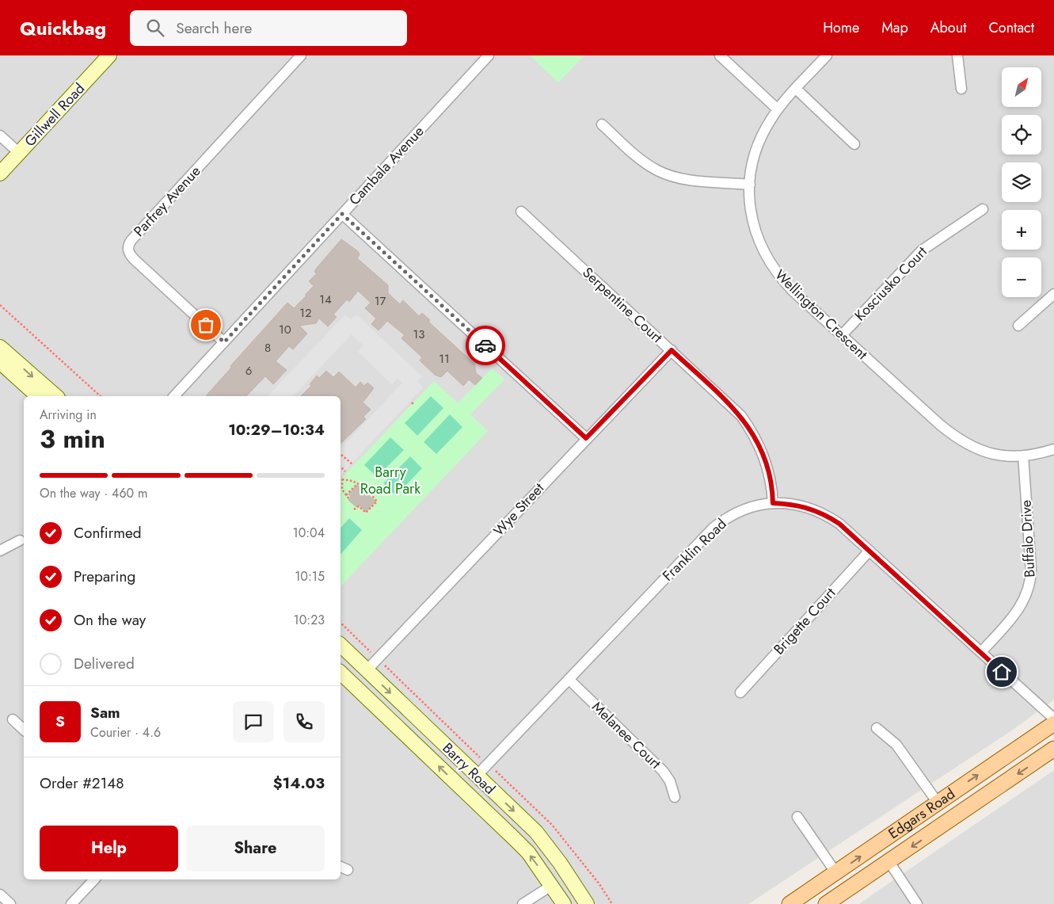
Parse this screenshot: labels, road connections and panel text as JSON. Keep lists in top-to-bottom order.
{
  "streets": {
    "main road": ["Edgars Road"],
    "street": [
      "Gillwell Road",
      "Cambala Avenue",
      "Parfrey Avenue",
      "Kosciusko Court",
      "Serpentine Court",
      "Wellington Crescent",
      "Wye Street",
      "Buffalo Drive",
      "Franklin Road",
      "Brigette Court",
      "Melanee Court",
      "Barry Road"
    ]
  },
  "crossings": [
    ["Cambala Avenue", "Parfrey Avenue"],
    ["Kosciusko Court", "Wellington Crescent"],
    ["Serpentine Court", "Wye Street"],
    ["Serpentine Court", "Franklin Road"],
    ["Wellington Crescent", "Buffalo Drive"],
    ["Wye Street", "Barry Road"],
    ["Buffalo Drive", "Franklin Road"],
    ["Franklin Road", "Brigette Court"],
    ["Franklin Road", "Melanee Court"],
    ["Franklin Road", "Barry Road"]
  ],
  "parks": ["Barry Road Park"],
  "house_numbers": [
    "14",
    "17",
    "12",
    "10",
    "13",
    "8",
    "11",
    "6"
  ],
  "north": "top right",
  "page": {
    "header": "Quickbag",
    "search": "Search here",
    "nav": [
      "Home",
      "Map",
      "About",
      "Contact"
    ],
    "map_buttons": ["+", "−"],
    "heading": ["3 min", "Arriving in", "10:29–10:34"],
    "panel": [
      "Sam",
      "Courier · 4.6",
      "Order #2148",
      "$14.03"
    ],
    "bar": "On the way · 460 m",
    "list": [
      ["Confirmed", "10:04"],
      ["Preparing", "10:15"],
      ["On the way", "10:23"],
      "Delivered"
    ],
    "round": "S",
    "buttons": ["Help", "Share"]
  }
}
